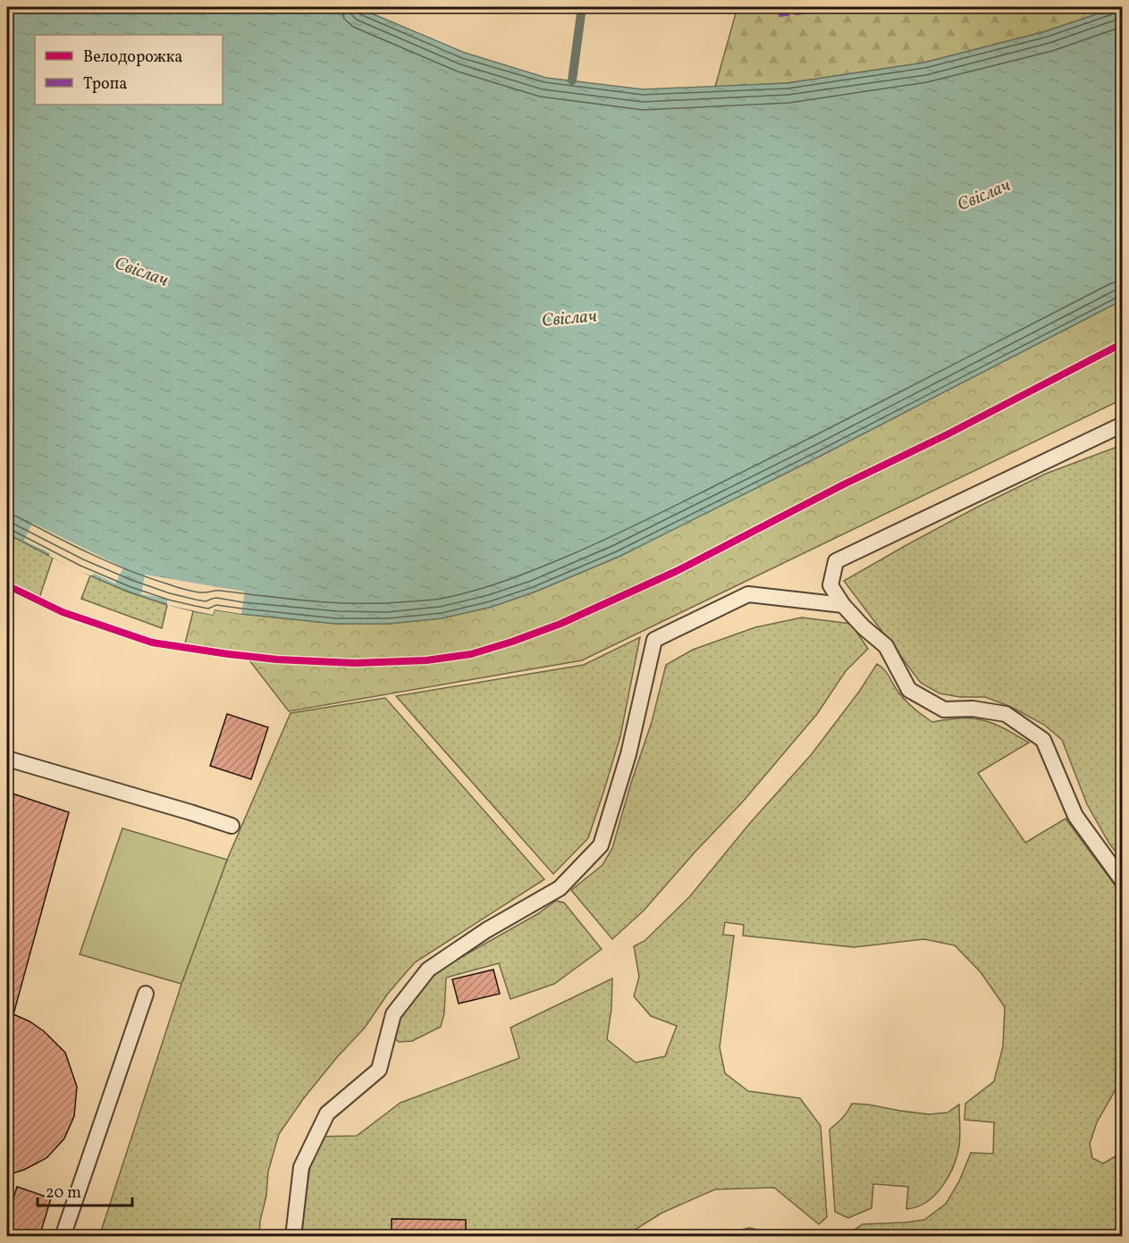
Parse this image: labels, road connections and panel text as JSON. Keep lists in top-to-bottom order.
{
  "water": ["Свіслач"],
  "legend": ["Велодорожка", "Тропа"],
  "scale_bar": "20 m"
}
